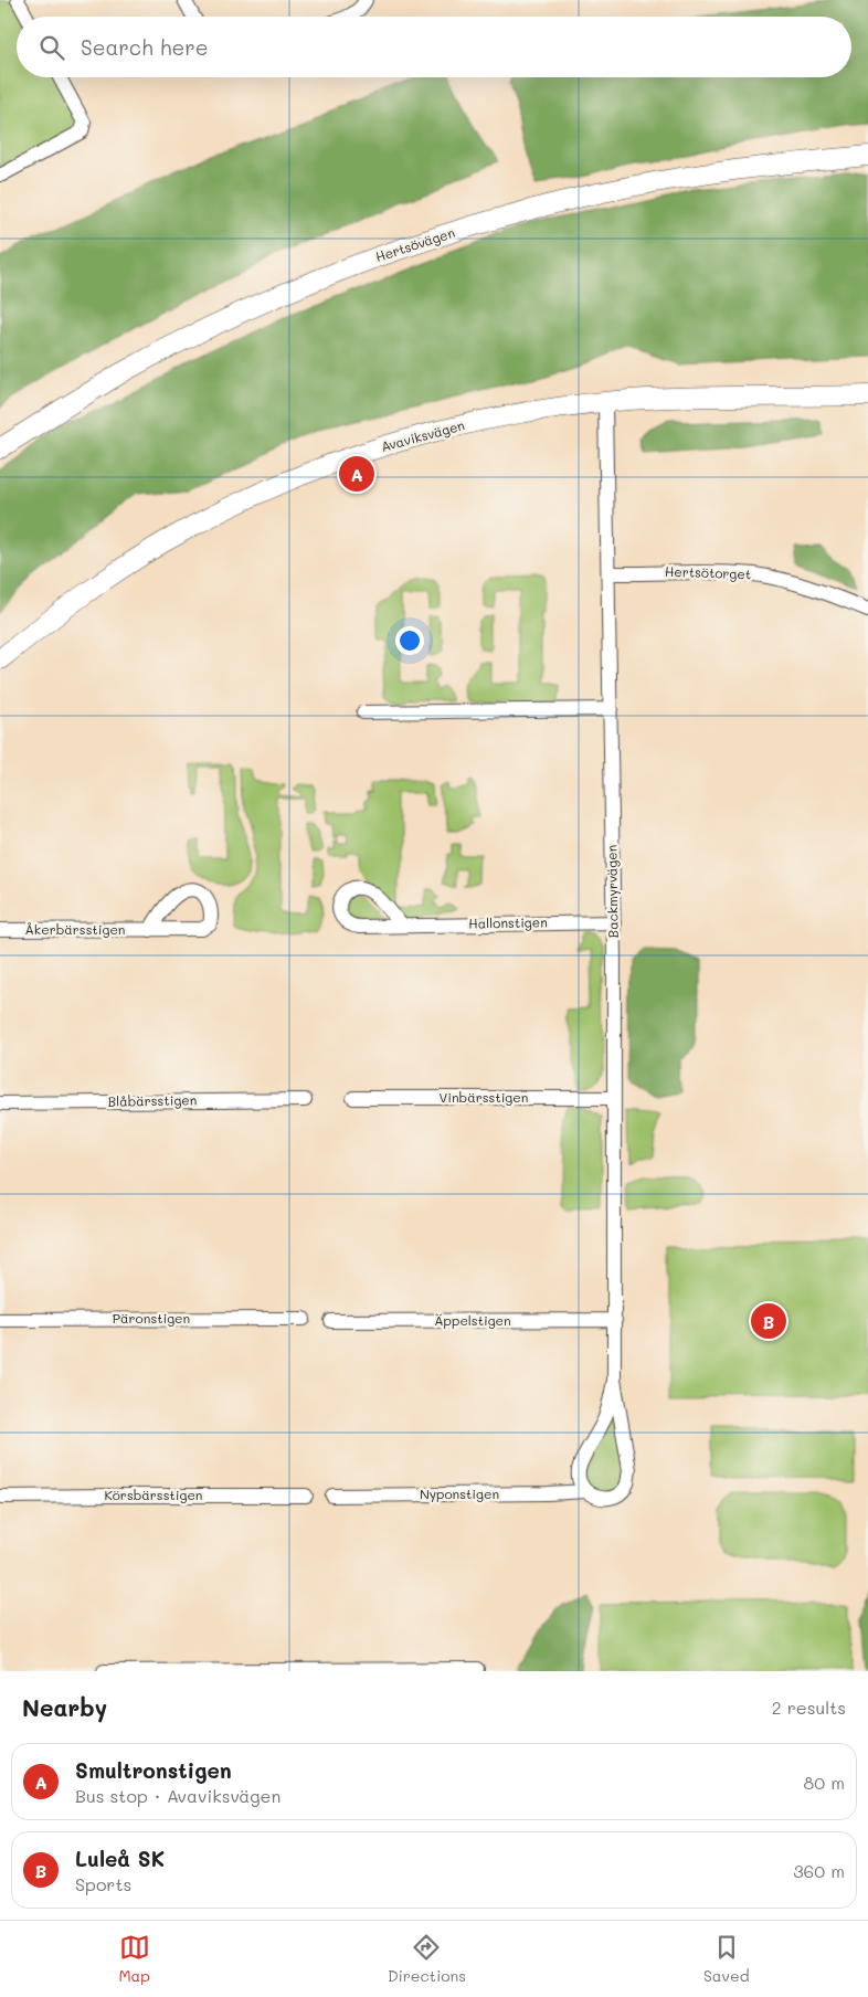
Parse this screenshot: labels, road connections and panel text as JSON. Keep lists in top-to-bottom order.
{
  "streets": {
    "street": [
      "Hertsövägen",
      "Avaviksvägen",
      "Hertsötorget",
      "Backmyrvägen",
      "Hallonstigen",
      "Åkerbärsstigen",
      "Vinbärsstigen",
      "Blåbärsstigen",
      "Päronstigen",
      "Äppelstigen",
      "Nyponstigen",
      "Körsbärsstigen"
    ]
  },
  "crossings": [
    ["Avaviksvägen", "Backmyrvägen"],
    ["Hertsötorget", "Backmyrvägen"],
    ["Backmyrvägen", "Hallonstigen"],
    ["Backmyrvägen", "Vinbärsstigen"],
    ["Backmyrvägen", "Äppelstigen"],
    ["Backmyrvägen", "Nyponstigen"]
  ],
  "page": {
    "search": "Search here",
    "pins": ["A", "B"],
    "heading": ["Nearby", "2 results"],
    "list": [
      {
        "mark": "A",
        "name": "Smultronstigen",
        "note": "Bus stop · Avaviksvägen",
        "value": "80 m"
      },
      {
        "mark": "B",
        "name": "Luleå SK",
        "note": "Sports",
        "value": "360 m"
      }
    ],
    "nav": ["Map", "Directions", "Saved"]
  }
}
